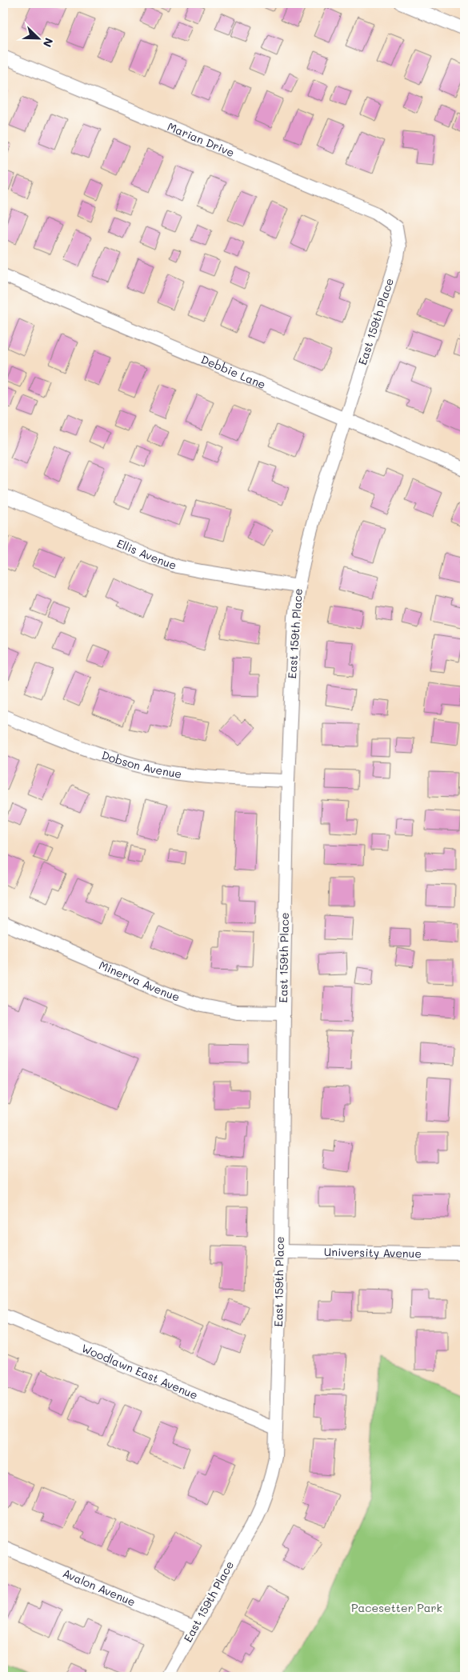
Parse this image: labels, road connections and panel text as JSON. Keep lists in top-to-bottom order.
{
  "streets": {
    "street": [
      "Marian Drive",
      "East 159th Place",
      "Debbie Lane",
      "Ellis Avenue",
      "Dobson Avenue",
      "Minerva Avenue",
      "University Avenue",
      "Woodlawn East Avenue",
      "Avalon Avenue"
    ]
  },
  "crossings": [
    ["Marian Drive", "East 159th Place"],
    ["East 159th Place", "Debbie Lane"],
    ["East 159th Place", "Ellis Avenue"],
    ["East 159th Place", "Dobson Avenue"],
    ["East 159th Place", "Minerva Avenue"],
    ["East 159th Place", "University Avenue"],
    ["East 159th Place", "Woodlawn East Avenue"],
    ["East 159th Place", "Avalon Avenue"]
  ],
  "parks": ["Pacesetter Park"],
  "north": "bottom right"
}
